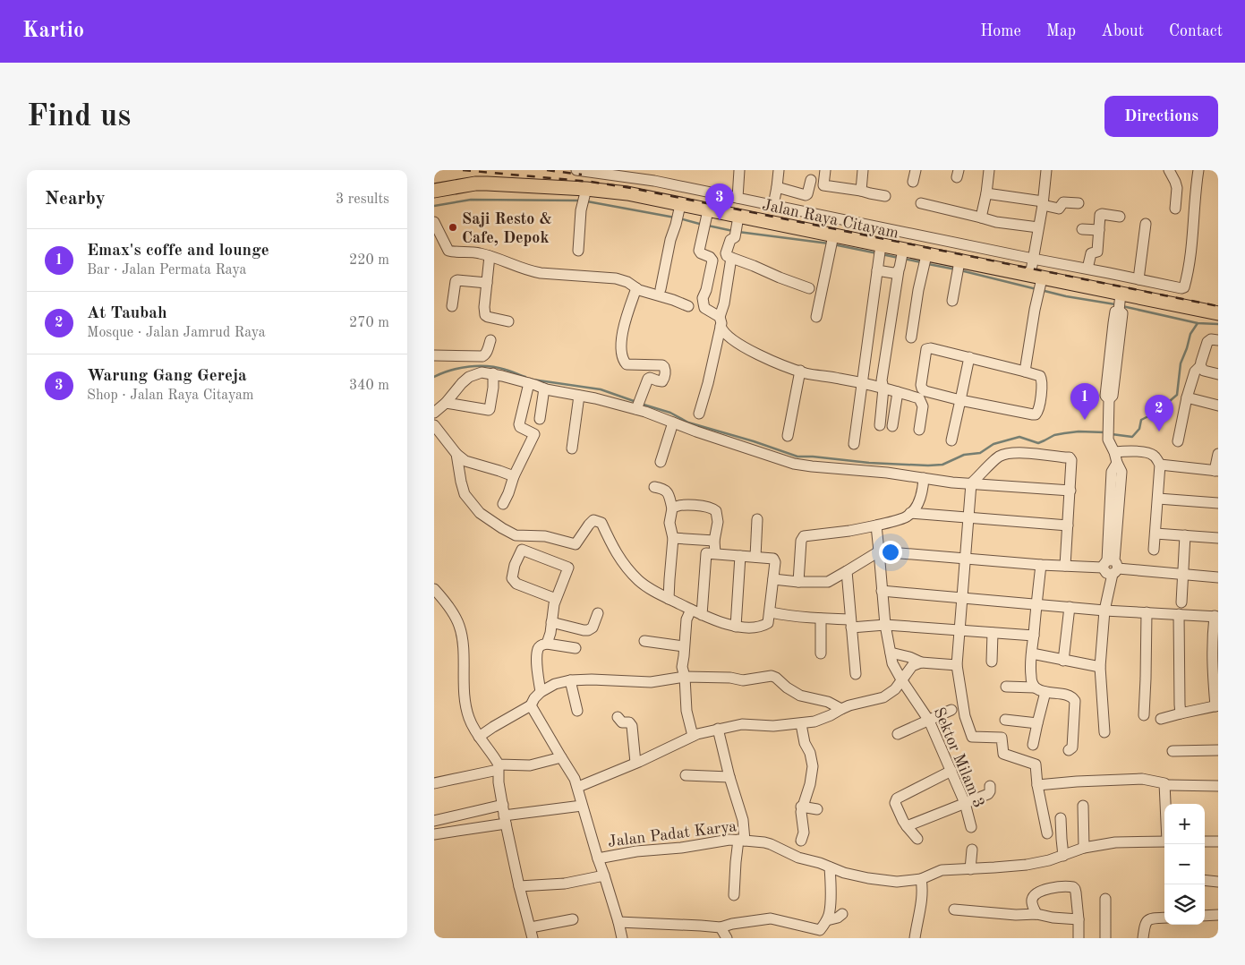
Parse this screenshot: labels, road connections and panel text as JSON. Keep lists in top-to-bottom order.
{
  "streets": {
    "main road": ["Jalan Raya Citayam"],
    "street": ["Sektor Milam 3", "Jalan Padat Karya"]
  },
  "places": ["Saji Resto & Cafe, Depok"],
  "page": {
    "header": "Kartio",
    "nav": [
      "Home",
      "Map",
      "About",
      "Contact"
    ],
    "buttons": "Directions",
    "title": "Find us",
    "heading": ["Nearby", "3 results"],
    "pins": ["3", "1", "2"],
    "list": [
      {
        "mark": "1",
        "name": "Emax's coffe and lounge",
        "note": "Bar · Jalan Permata Raya",
        "value": "220 m"
      },
      {
        "mark": "2",
        "name": "At Taubah",
        "note": "Mosque · Jalan Jamrud Raya",
        "value": "270 m"
      },
      {
        "mark": "3",
        "name": "Warung Gang Gereja",
        "note": "Shop · Jalan Raya Citayam",
        "value": "340 m"
      }
    ],
    "map_buttons": ["+", "−"]
  }
}
